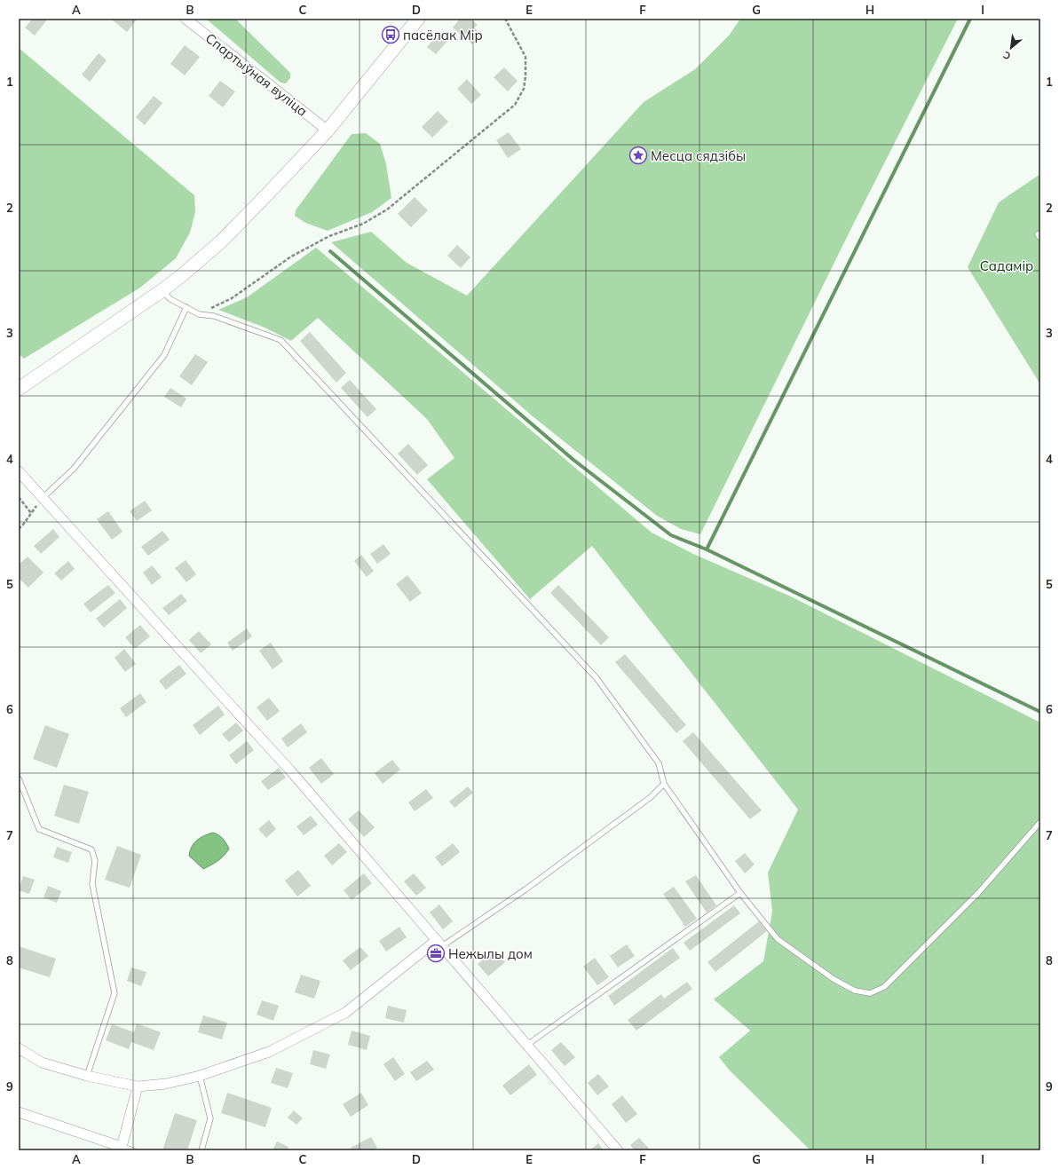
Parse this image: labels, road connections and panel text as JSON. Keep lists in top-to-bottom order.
{
  "streets": {
    "street": ["Спартыўная вуліца"]
  },
  "parks": ["Садамір"],
  "places": {
    "bus stop": ["пасёлак Мір"],
    "place": ["Месца сядзібы"],
    "office": ["Нежылы дом"]
  },
  "north": "bottom left",
  "grid": {
    "columns": [
      "A",
      "B",
      "C",
      "D",
      "E",
      "F",
      "G",
      "H",
      "I"
    ],
    "rows": [
      "1",
      "2",
      "3",
      "4",
      "5",
      "6",
      "7",
      "8",
      "9"
    ]
  }
}
